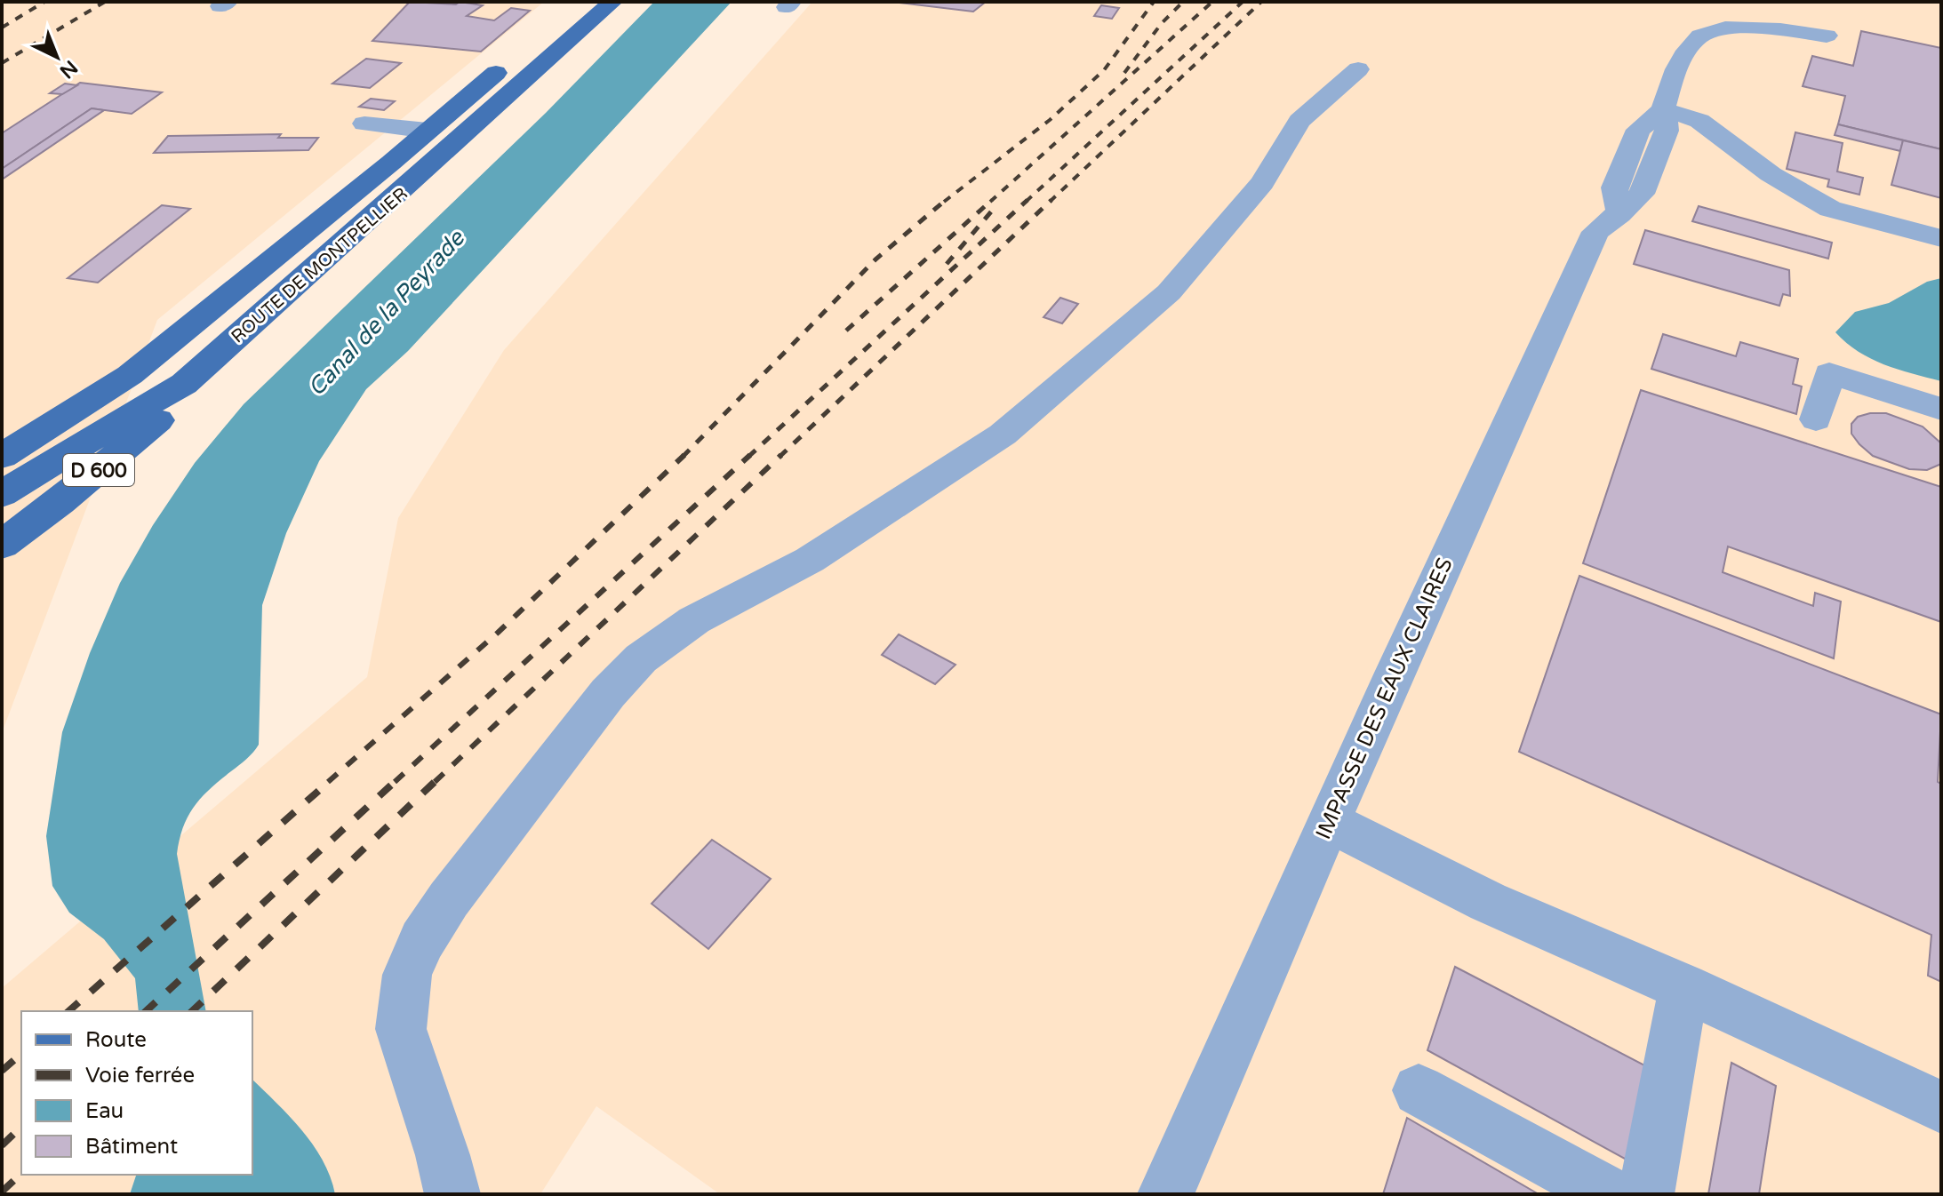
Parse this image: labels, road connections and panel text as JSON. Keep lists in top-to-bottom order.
{
  "streets": {
    "main road": ["ROUTE DE MONTPELLIER", "D 600"],
    "street": ["IMPASSE DES EAUX CLAIRES"]
  },
  "crossings": [
    ["ROUTE DE MONTPELLIER", "D 600"]
  ],
  "water": ["Canal de la Peyrade"],
  "legend": [
    "Route",
    "Voie ferrée",
    "Eau",
    "Bâtiment"
  ],
  "north": "bottom right"
}
